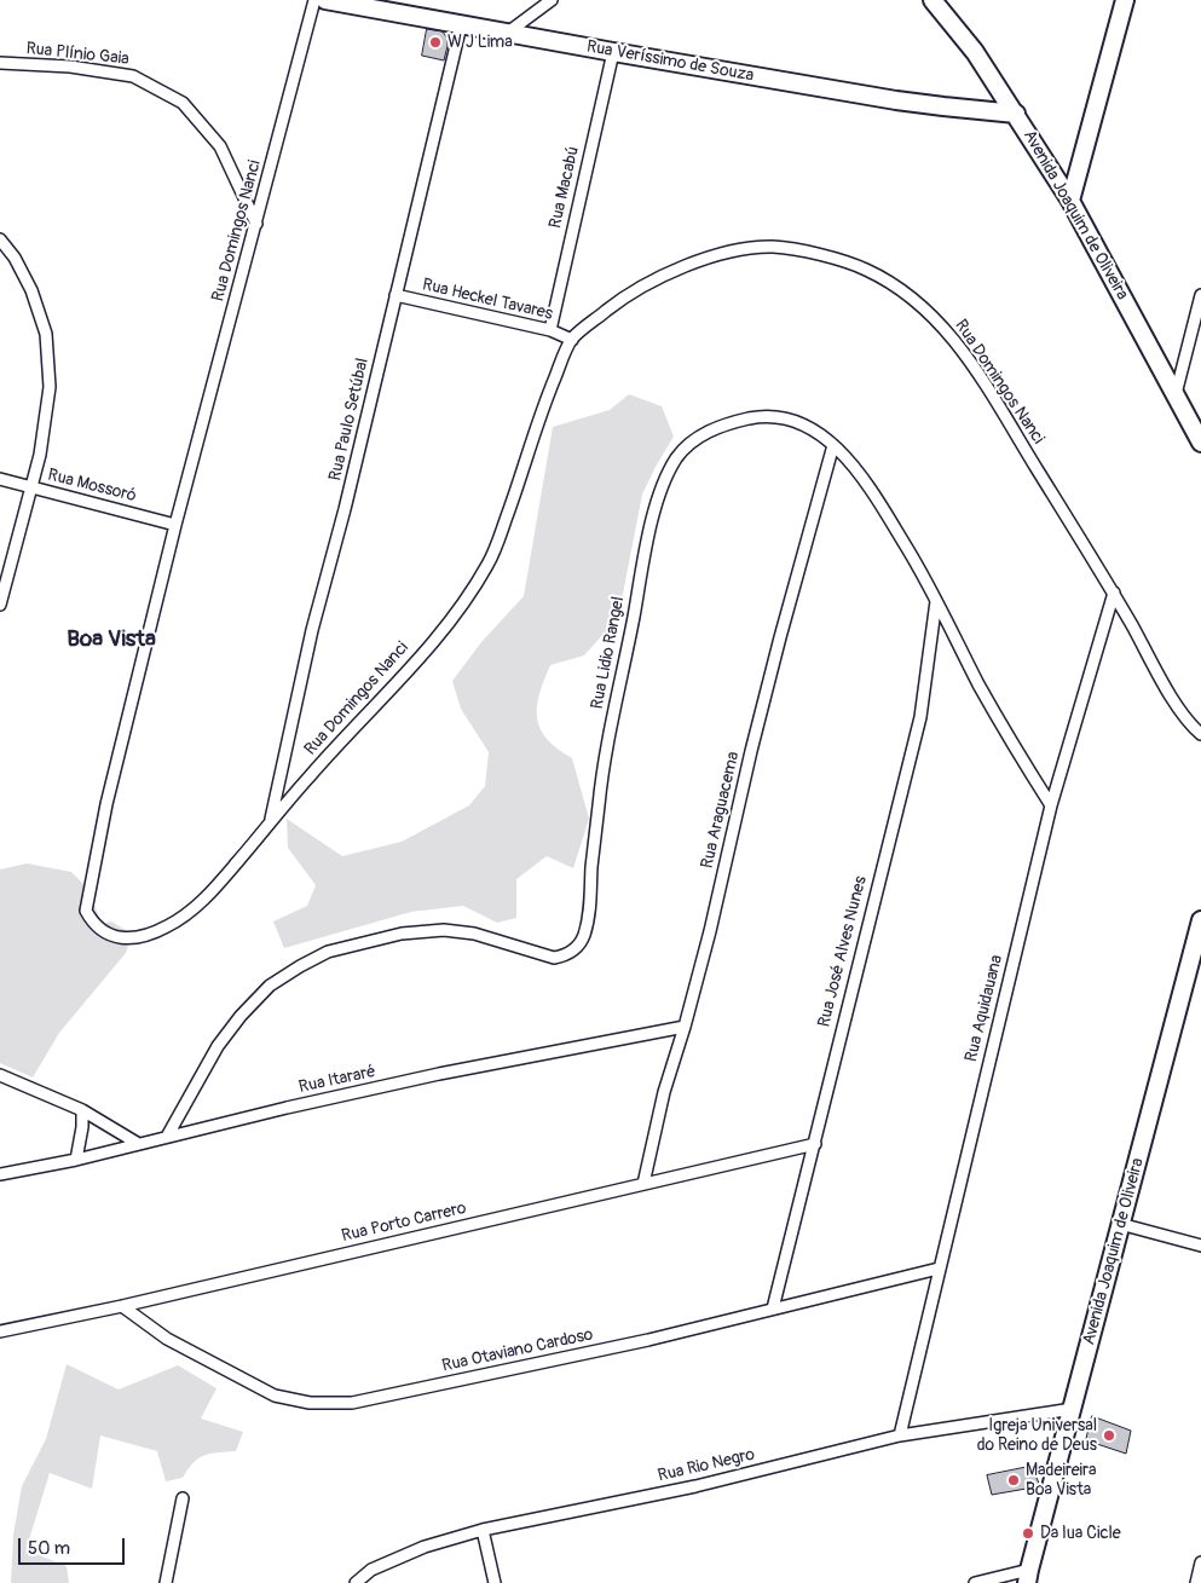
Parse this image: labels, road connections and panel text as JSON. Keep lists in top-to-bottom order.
{
  "streets": {
    "main road": ["Rua Veríssimo de Souza", "Avenida Joaquim de Oliveira"],
    "street": [
      "Rua Plínio Gaia",
      "Rua Macabú",
      "Rua Domingos Nanci",
      "Rua Heckel Tavares",
      "Rua Paulo Setúbal",
      "Rua Mossoró",
      "Rua Lidio Rangel",
      "Rua Araguacema",
      "Rua José Alves Nunes",
      "Rua Aquidauana",
      "Rua Itararé",
      "Rua Porto Carrero",
      "Rua Otaviano Cardoso",
      "Rua Rio Negro"
    ]
  },
  "crossings": [
    ["Rua Plínio Gaia", "Rua Domingos Nanci"],
    ["Rua Veríssimo de Souza", "Rua Macabú"],
    ["Rua Veríssimo de Souza", "Avenida Joaquim de Oliveira"],
    ["Rua Veríssimo de Souza", "Rua Paulo Setúbal"],
    ["Rua Macabú", "Rua Heckel Tavares"],
    ["Avenida Joaquim de Oliveira", "Rua Rio Negro"],
    ["Rua Domingos Nanci", "Rua Heckel Tavares"],
    ["Rua Domingos Nanci", "Rua Paulo Setúbal"],
    ["Rua Domingos Nanci", "Rua Mossoró"],
    ["Rua Domingos Nanci", "Rua Aquidauana"],
    ["Rua Heckel Tavares", "Rua Paulo Setúbal"],
    ["Rua Lidio Rangel", "Rua Araguacema"],
    ["Rua Lidio Rangel", "Rua José Alves Nunes"],
    ["Rua Lidio Rangel", "Rua Aquidauana"],
    ["Rua Lidio Rangel", "Rua Itararé"],
    ["Rua Araguacema", "Rua Itararé"],
    ["Rua Araguacema", "Rua Porto Carrero"],
    ["Rua José Alves Nunes", "Rua Porto Carrero"],
    ["Rua José Alves Nunes", "Rua Otaviano Cardoso"],
    ["Rua Aquidauana", "Rua Otaviano Cardoso"],
    ["Rua Aquidauana", "Rua Rio Negro"],
    ["Rua Porto Carrero", "Rua Otaviano Cardoso"]
  ],
  "districts": ["Boa Vista"],
  "places": [
    "W J Lima",
    "Igreja Universal do Reino de Deus",
    "Madeireira Boa Vista",
    "Da lua Cicle"
  ],
  "scale_bar": "50 m"
}
